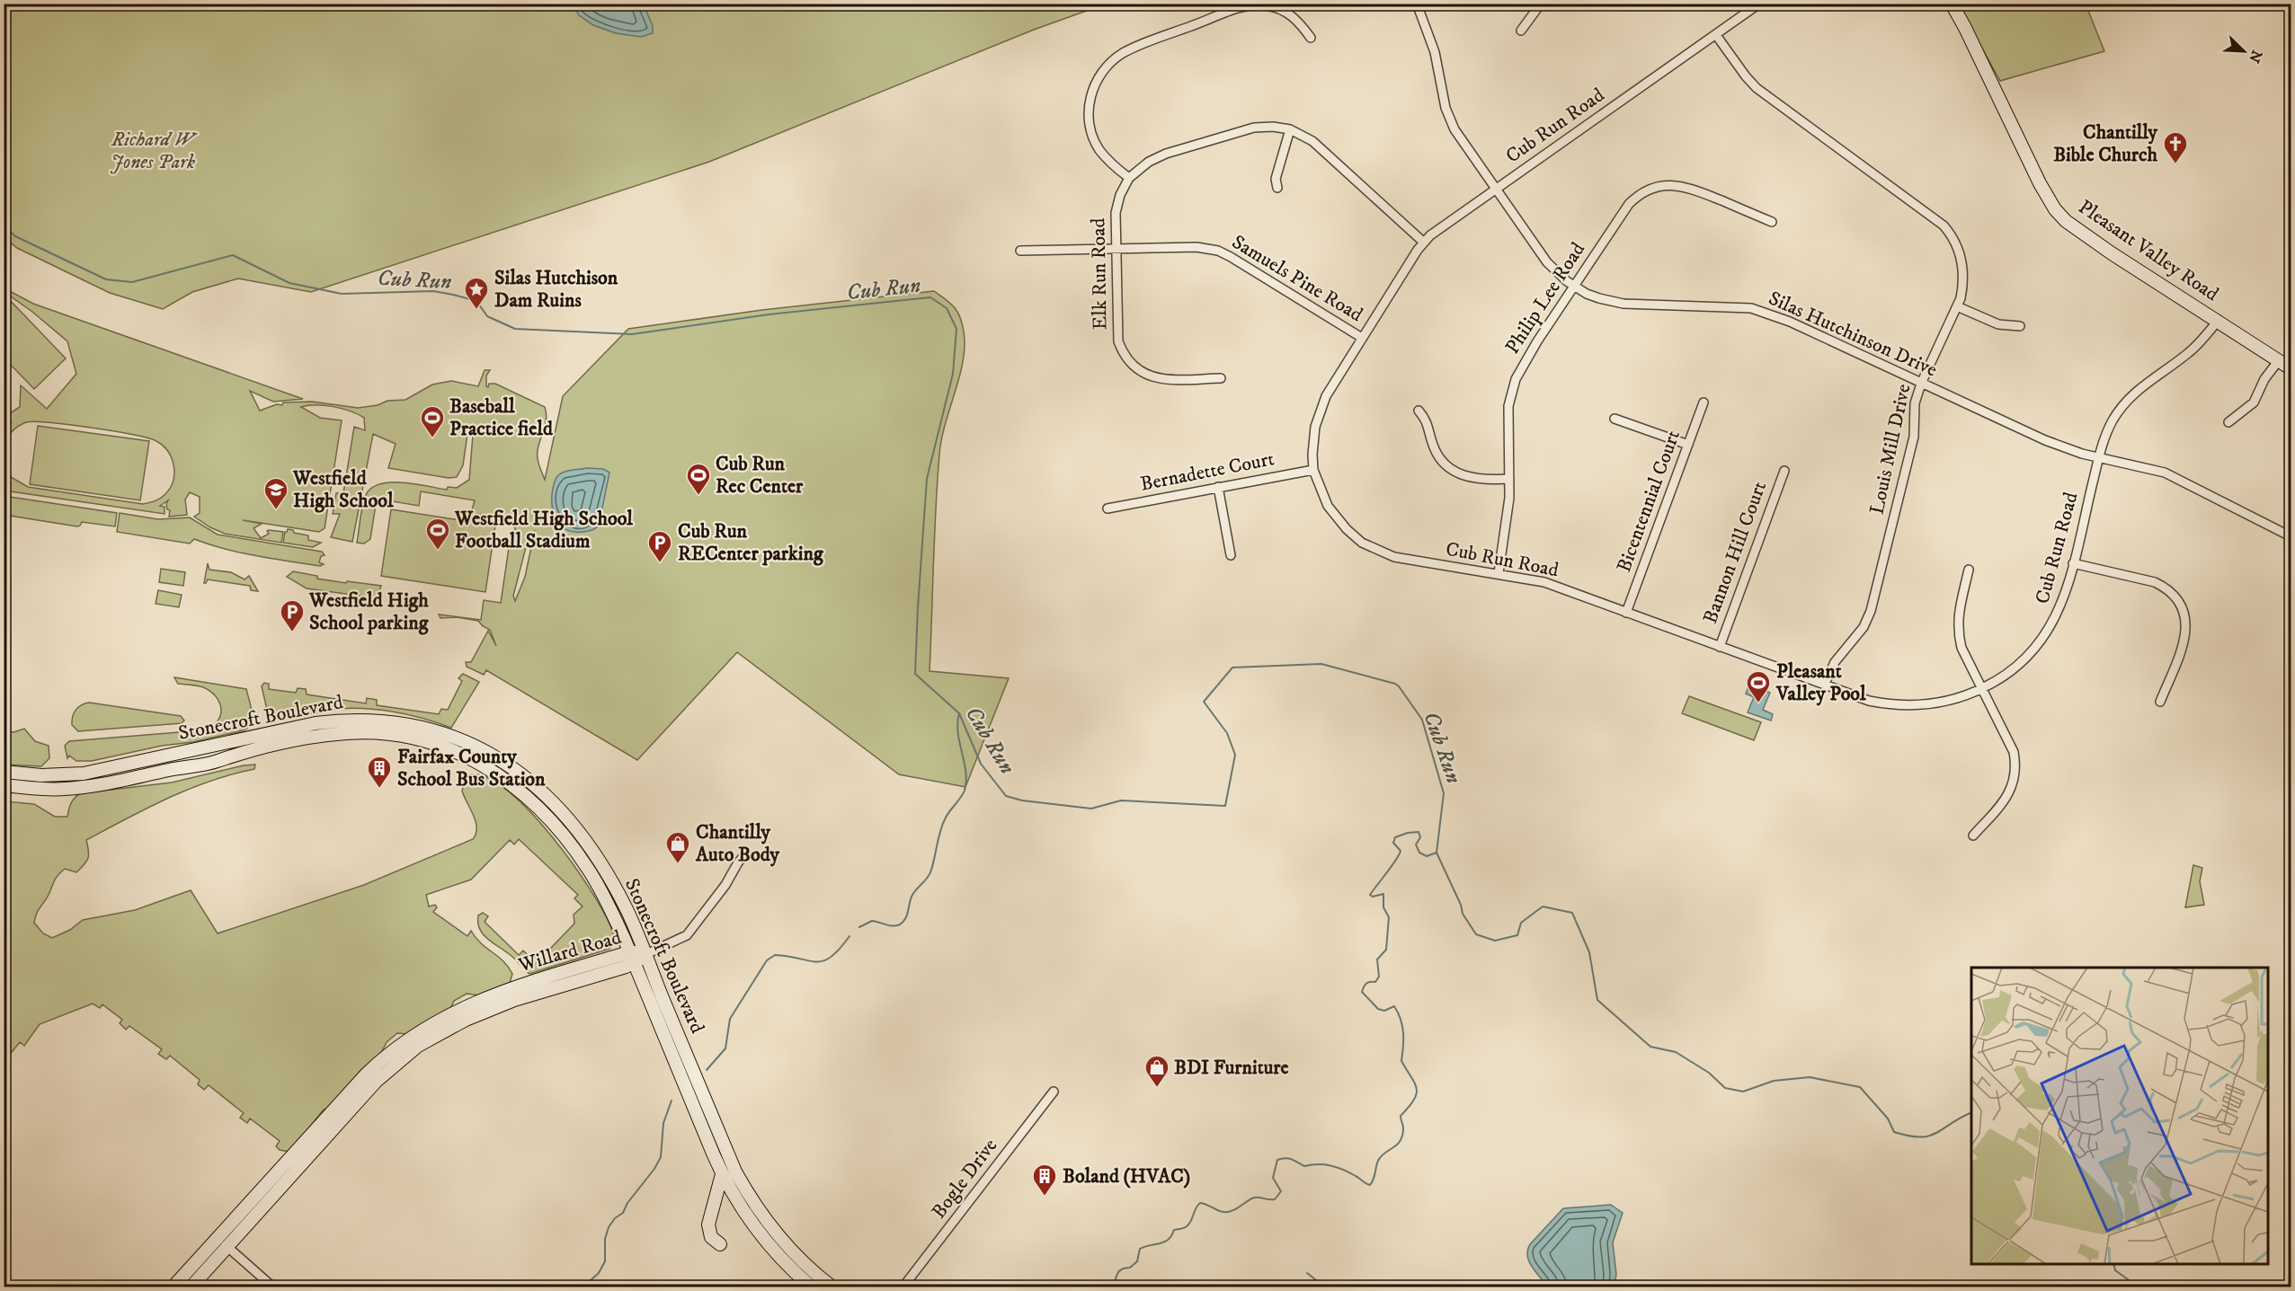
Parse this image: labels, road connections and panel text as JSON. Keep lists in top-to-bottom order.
{
  "streets": {
    "main road": ["Pleasant Valley Road", "Stonecroft Boulevard", "Willard Road"],
    "street": [
      "Cub Run Road",
      "Elk Run Road",
      "Samuels Pine Road",
      "Philip Lee Road",
      "Silas Hutchinson Drive",
      "Louis Mill Drive",
      "Bernadette Court",
      "Bicentennial Court",
      "Bannon Hill Court",
      "Bogle Drive"
    ]
  },
  "crossings": [
    ["Cub Run Road", "Pleasant Valley Road"],
    ["Cub Run Road", "Elk Run Road"],
    ["Cub Run Road", "Samuels Pine Road"],
    ["Cub Run Road", "Philip Lee Road"],
    ["Cub Run Road", "Silas Hutchinson Drive"],
    ["Cub Run Road", "Louis Mill Drive"],
    ["Cub Run Road", "Bernadette Court"],
    ["Cub Run Road", "Bicentennial Court"],
    ["Cub Run Road", "Bannon Hill Court"],
    ["Elk Run Road", "Samuels Pine Road"],
    ["Philip Lee Road", "Silas Hutchinson Drive"],
    ["Silas Hutchinson Drive", "Louis Mill Drive"],
    ["Stonecroft Boulevard", "Willard Road"]
  ],
  "water": ["Cub Run"],
  "parks": ["Richard W Jones Park"],
  "places": {
    "church": ["Chantilly Bible Church"],
    "place": ["Silas Hutchison Dam Ruins"],
    "sports": [
      "Baseball Practice field",
      "Cub Run Rec Center",
      "Westfield High School Football Stadium",
      "Pleasant Valley Pool"
    ],
    "school or university": ["Westfield High School"],
    "parking": ["Cub Run RECenter parking", "Westfield High School parking"],
    "building": ["Fairfax County School Bus Station", "Boland (HVAC)"],
    "shop": ["Chantilly Auto Body", "BDI Furniture"]
  },
  "north": "bottom right"
}
